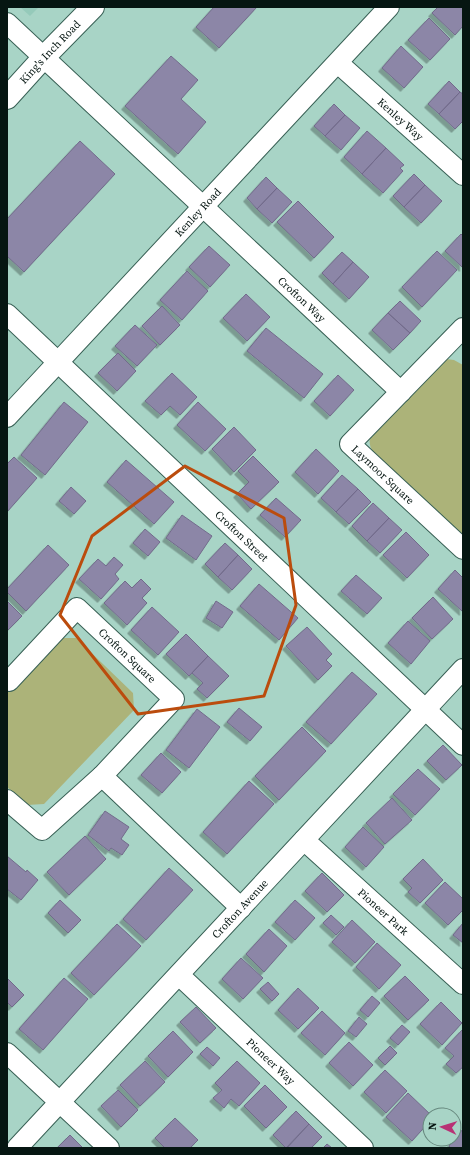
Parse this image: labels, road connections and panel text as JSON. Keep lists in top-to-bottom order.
{
  "streets": {
    "street": [
      "King's Inch Road",
      "Kenley Way",
      "Kenley Road",
      "Crofton Way",
      "Laymoor Square",
      "Crofton Street",
      "Crofton Square",
      "Crofton Avenue",
      "Pioneer Park",
      "Pioneer Way"
    ]
  },
  "crossings": [
    ["King's Inch Road", "Crofton Way"],
    ["Kenley Way", "Kenley Road"],
    ["Kenley Road", "Crofton Way"],
    ["Kenley Road", "Crofton Street"],
    ["Crofton Way", "Laymoor Square"],
    ["Crofton Street", "Crofton Avenue"],
    ["Crofton Avenue", "Pioneer Park"],
    ["Crofton Avenue", "Pioneer Way"]
  ],
  "north": "left"
}
